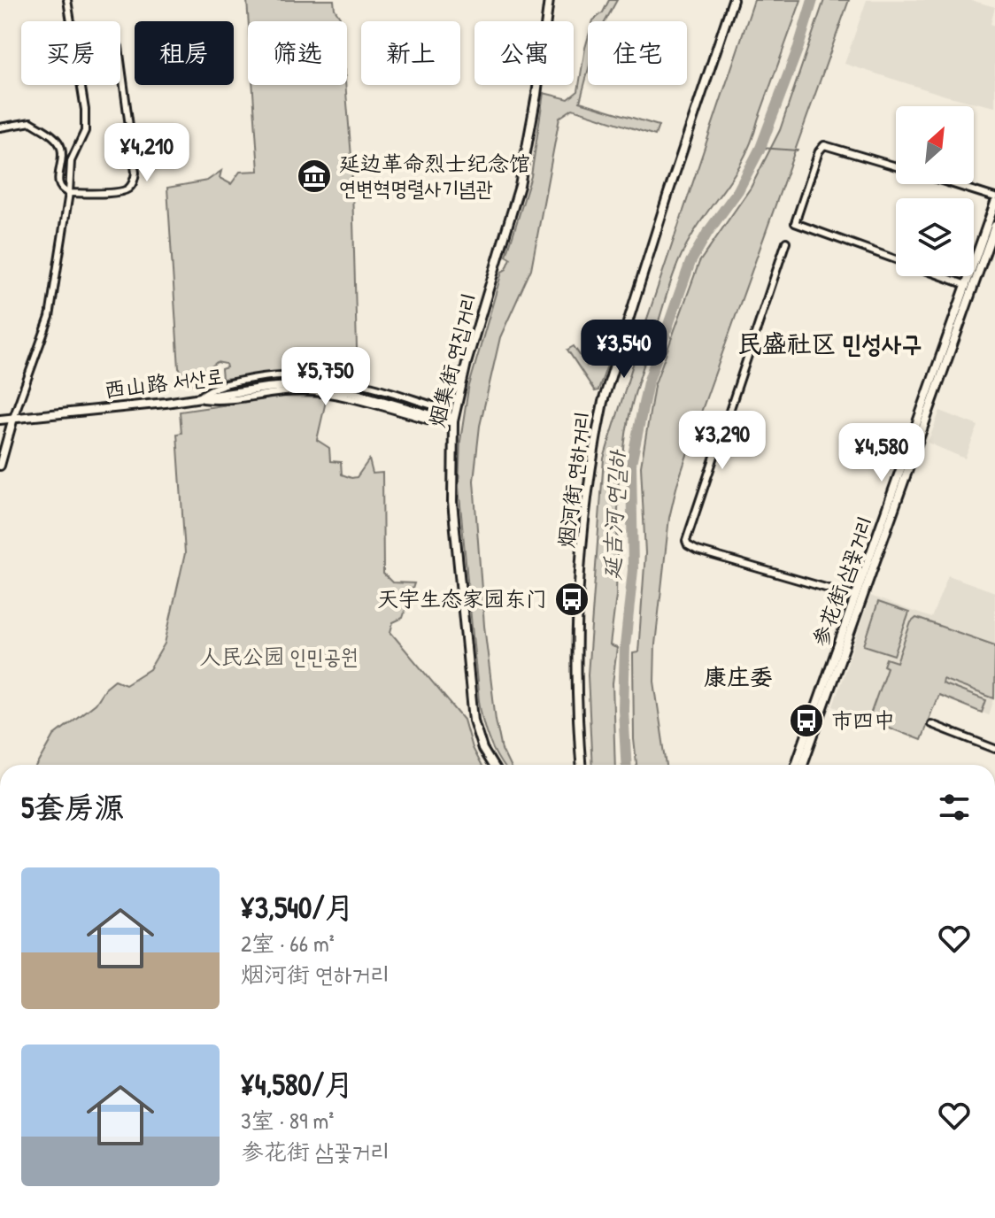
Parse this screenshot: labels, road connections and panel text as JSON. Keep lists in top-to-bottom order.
{
  "streets": {
    "main road": [
      "烟集街 연집거리",
      "西山路 서산로",
      "烟河街 연하거리",
      "参花街 삼꽃거리"
    ]
  },
  "crossings": [
    ["烟集街 연집거리", "西山路 서산로"]
  ],
  "districts": ["民盛社区 민성사구", "康庄委"],
  "water": ["延吉河 연길하"],
  "parks": ["人民公园 인민공원"],
  "places": {
    "museum": ["延边革命烈士纪念馆 연변혁명렬사기념관"],
    "bus stop": ["天宇生态家园东门", "市四中"]
  },
  "north": "top right",
  "page": {
    "chip": [
      "买房",
      "租房",
      "筛选",
      "新上",
      "公寓",
      "住宅"
    ],
    "price": [
      "¥4,210",
      "¥3,540",
      "¥5,750",
      "¥3,290",
      "¥4,580"
    ],
    "heading": "5套房源",
    "list": [
      {
        "name": "¥3,540/月",
        "note": "2室 · 66 m² · 烟河街 연하거리"
      },
      {
        "name": "¥4,580/月",
        "note": "3室 · 89 m² · 参花街 삼꽃거리"
      }
    ]
  }
}
